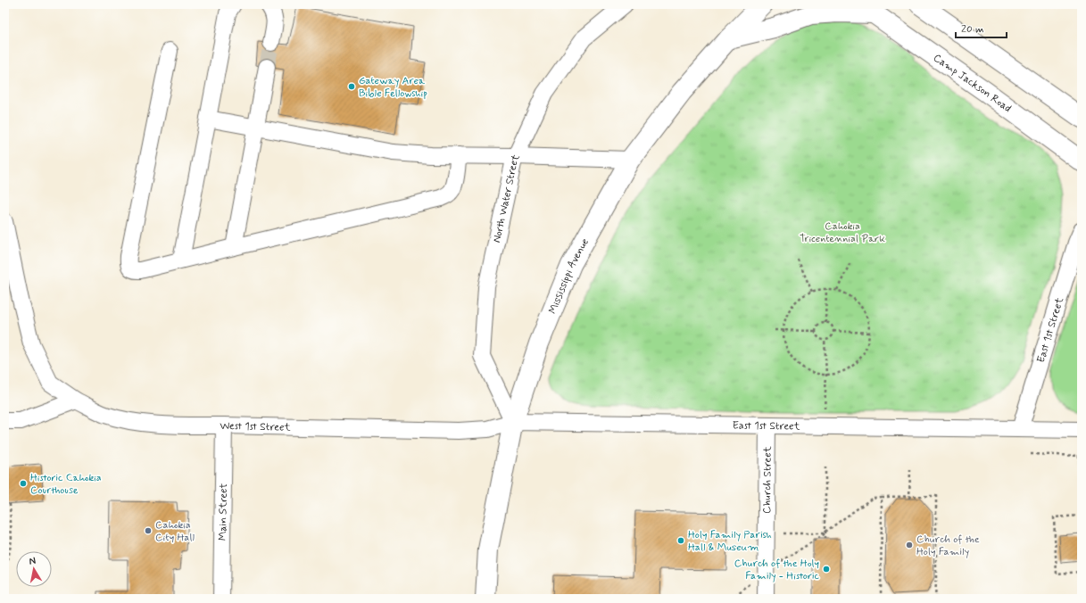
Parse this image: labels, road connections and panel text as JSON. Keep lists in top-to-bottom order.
{
  "streets": {
    "main road": ["Camp Jackson Road", "Mississippi Avenue"],
    "street": [
      "North Water Street",
      "East 1st Street",
      "West 1st Street",
      "Church Street",
      "Main Street"
    ]
  },
  "crossings": [
    ["North Water Street", "Mississippi Avenue"],
    ["North Water Street", "East 1st Street"],
    ["North Water Street", "West 1st Street"],
    ["Mississippi Avenue", "East 1st Street"],
    ["Mississippi Avenue", "West 1st Street"],
    ["East 1st Street", "West 1st Street"],
    ["East 1st Street", "Church Street"],
    ["West 1st Street", "Main Street"]
  ],
  "parks": ["Cahokia Tricentennial Park"],
  "places": [
    "Gateway Area Bible Fellowship",
    "Historic Cahokia Courthouse",
    "Cahokia City Hall",
    "Holy Family Parish Hall & Museum",
    "Church of the Holy Family",
    "Church of the Holy Family - Historic"
  ],
  "scale_bar": "20 m",
  "north": "top"
}
